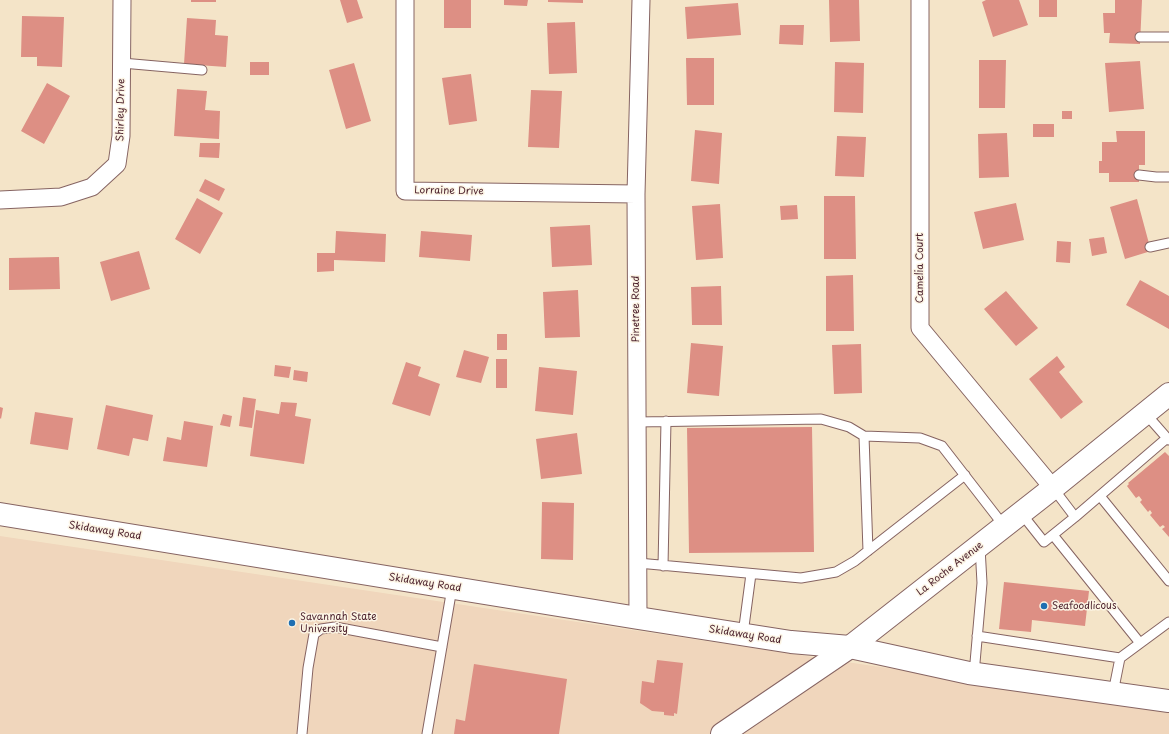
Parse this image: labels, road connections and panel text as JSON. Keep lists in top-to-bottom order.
{
  "streets": {
    "main road": ["Skidaway Road", "La Roche Avenue"],
    "street": [
      "Shirley Drive",
      "Lorraine Drive",
      "Camelia Court",
      "Pinetree Road"
    ]
  },
  "crossings": [
    ["Lorraine Drive", "Pinetree Road"],
    ["Camelia Court", "La Roche Avenue"],
    ["Pinetree Road", "Skidaway Road"],
    ["Skidaway Road", "La Roche Avenue"]
  ],
  "places": ["Seafoodlicous", "Savannah State University"]
}
